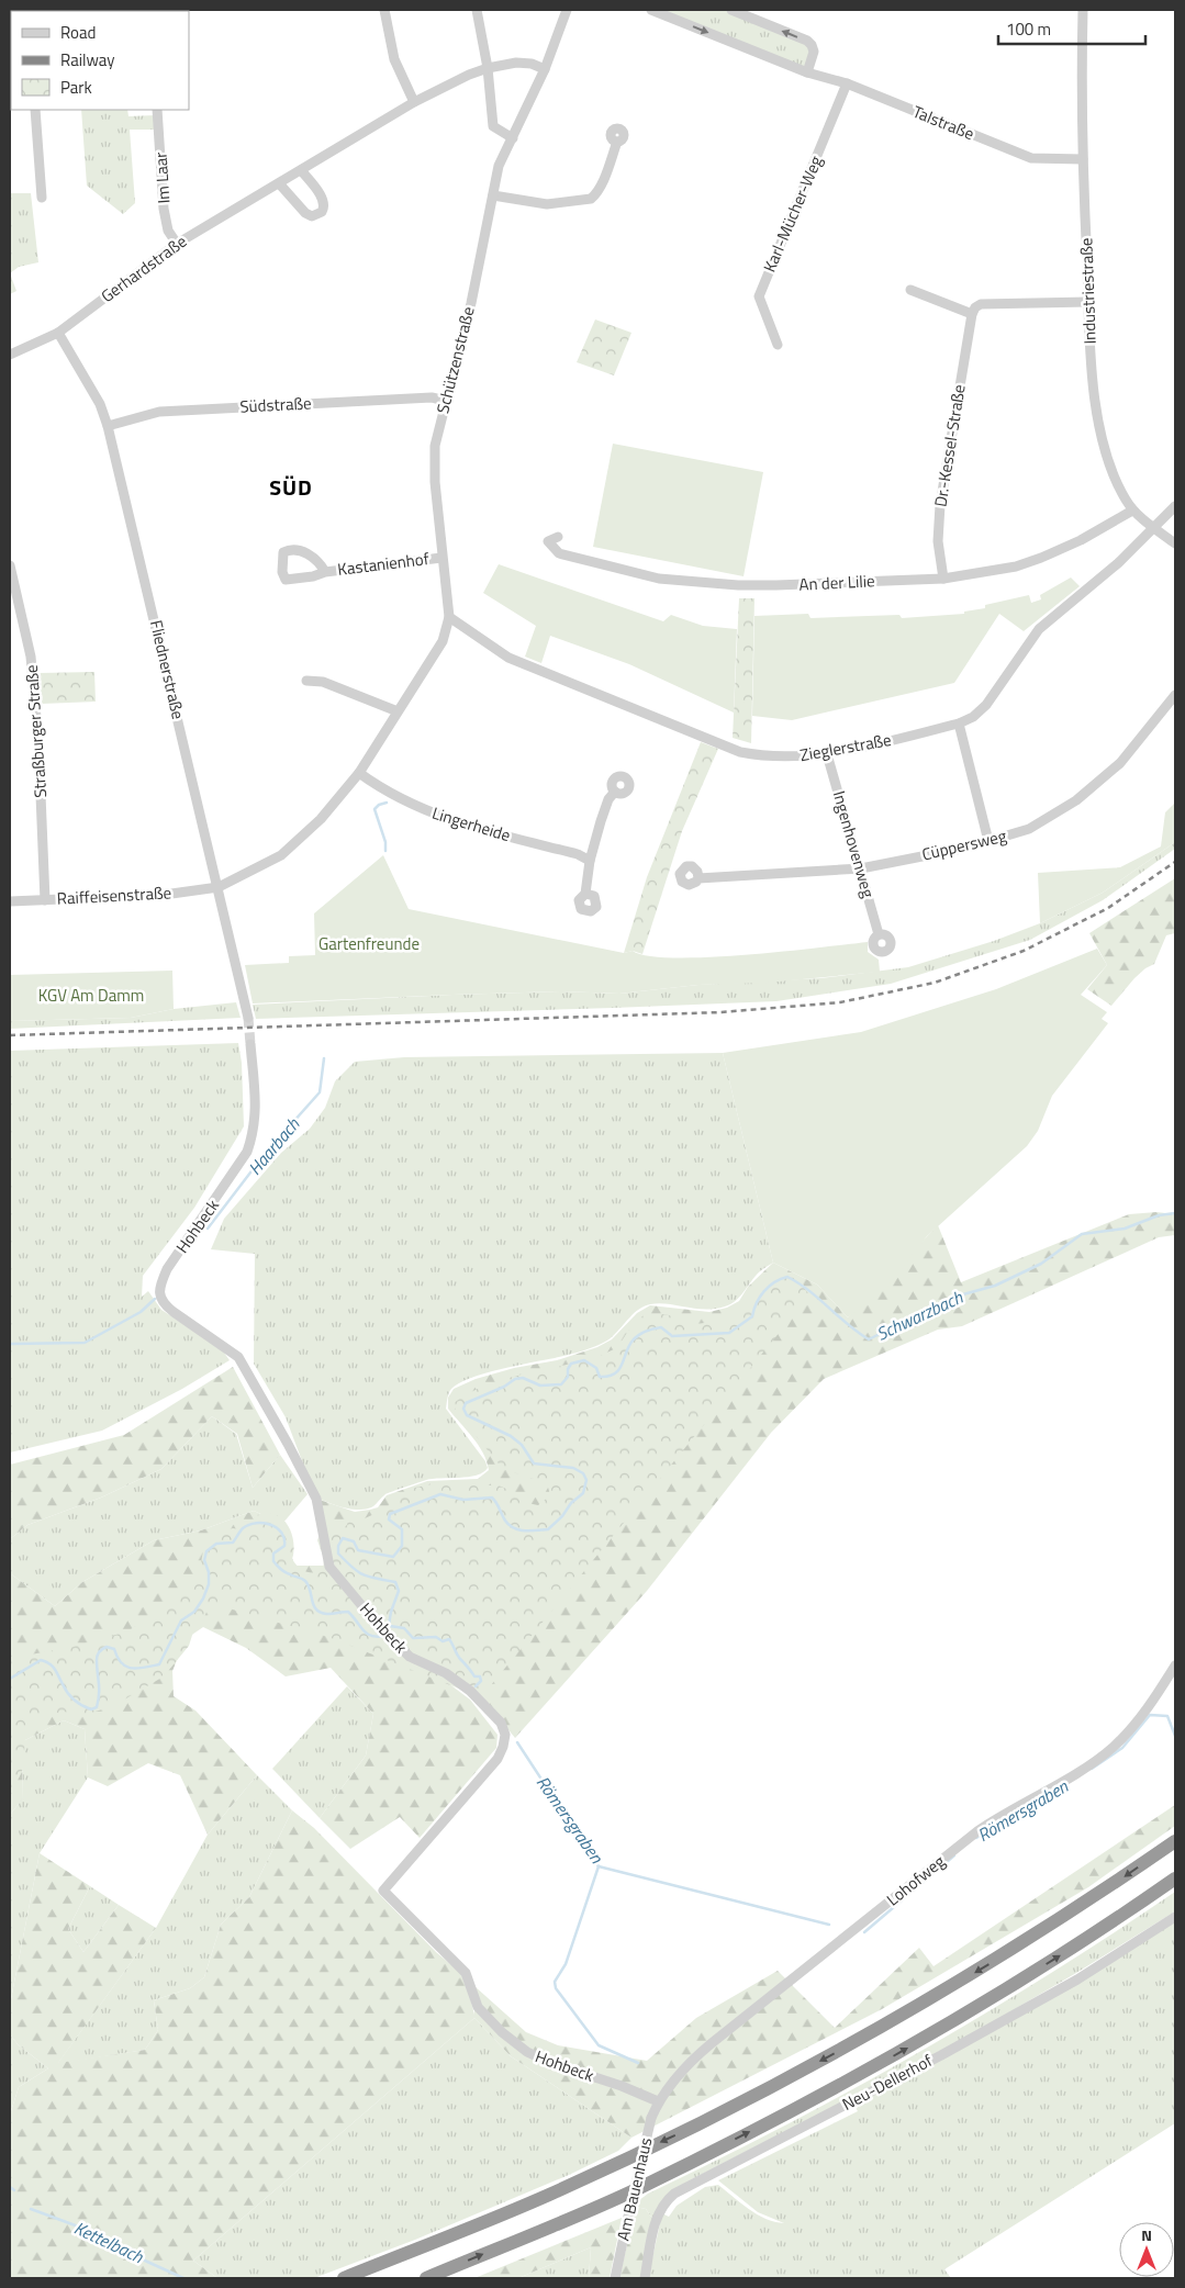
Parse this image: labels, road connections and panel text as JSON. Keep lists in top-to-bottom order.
{
  "streets": {
    "street": [
      "Talstraße",
      "Im Laar",
      "Karl-Mücher-Weg",
      "Gerhardstraße",
      "Industriestraße",
      "Schützenstraße",
      "Südstraße",
      "Dr.-Kessel-Straße",
      "Kastanienhof",
      "An der Lilie",
      "Fliednerstraße",
      "Straßburger Straße",
      "Zieglerstraße",
      "Lingerheide",
      "Ingenhovenweg",
      "Cüppersweg",
      "Raiffeisenstraße",
      "Hohbeck",
      "Lohofweg",
      "Neu-Dellerhof",
      "Am Bauenhaus"
    ]
  },
  "crossings": [
    ["Talstraße", "Karl-Mücher-Weg"],
    ["Talstraße", "Industriestraße"],
    ["Im Laar", "Gerhardstraße"],
    ["Gerhardstraße", "Schützenstraße"],
    ["Gerhardstraße", "Fliednerstraße"],
    ["Industriestraße", "An der Lilie"],
    ["Industriestraße", "Zieglerstraße"],
    ["Schützenstraße", "Südstraße"],
    ["Schützenstraße", "Kastanienhof"],
    ["Schützenstraße", "Fliednerstraße"],
    ["Schützenstraße", "Zieglerstraße"],
    ["Schützenstraße", "Lingerheide"],
    ["Schützenstraße", "Raiffeisenstraße"],
    ["Südstraße", "Fliednerstraße"],
    ["Dr.-Kessel-Straße", "An der Lilie"],
    ["Fliednerstraße", "Raiffeisenstraße"],
    ["Straßburger Straße", "Raiffeisenstraße"],
    ["Zieglerstraße", "Ingenhovenweg"],
    ["Ingenhovenweg", "Cüppersweg"],
    ["Hohbeck", "Lohofweg"],
    ["Hohbeck", "Am Bauenhaus"],
    ["Lohofweg", "Am Bauenhaus"]
  ],
  "one_way": ["Talstraße"],
  "districts": ["SÜD"],
  "water": [
    "Haarbach",
    "Schwarzbach",
    "Römersgraben",
    "Kettelbach"
  ],
  "parks": ["Gartenfreunde", "KGV Am Damm"],
  "legend": ["Road", "Railway", "Park"],
  "scale_bar": "100 m",
  "north": "top"
}
